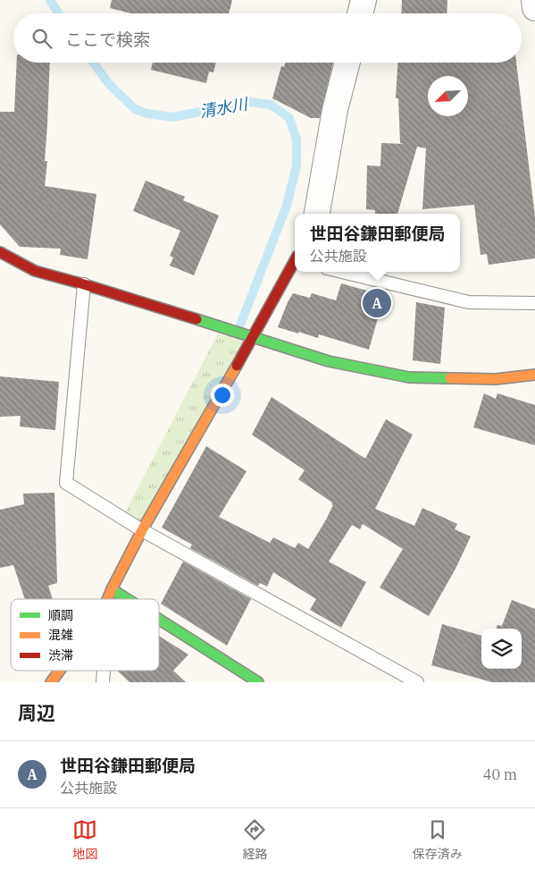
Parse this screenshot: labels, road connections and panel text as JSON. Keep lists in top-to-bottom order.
{
  "water": ["清水川"],
  "legend": ["順調", "混雑", "渋滞"],
  "north": "bottom left",
  "page": {
    "search": "ここで検索",
    "popup": ["世田谷鎌田郵便局", "公共施設"],
    "pins": "A",
    "heading": "周辺",
    "list": [
      {
        "mark": "A",
        "name": "世田谷鎌田郵便局",
        "note": "公共施設",
        "value": "40 m"
      }
    ],
    "nav": ["地図", "経路", "保存済み"]
  }
}
